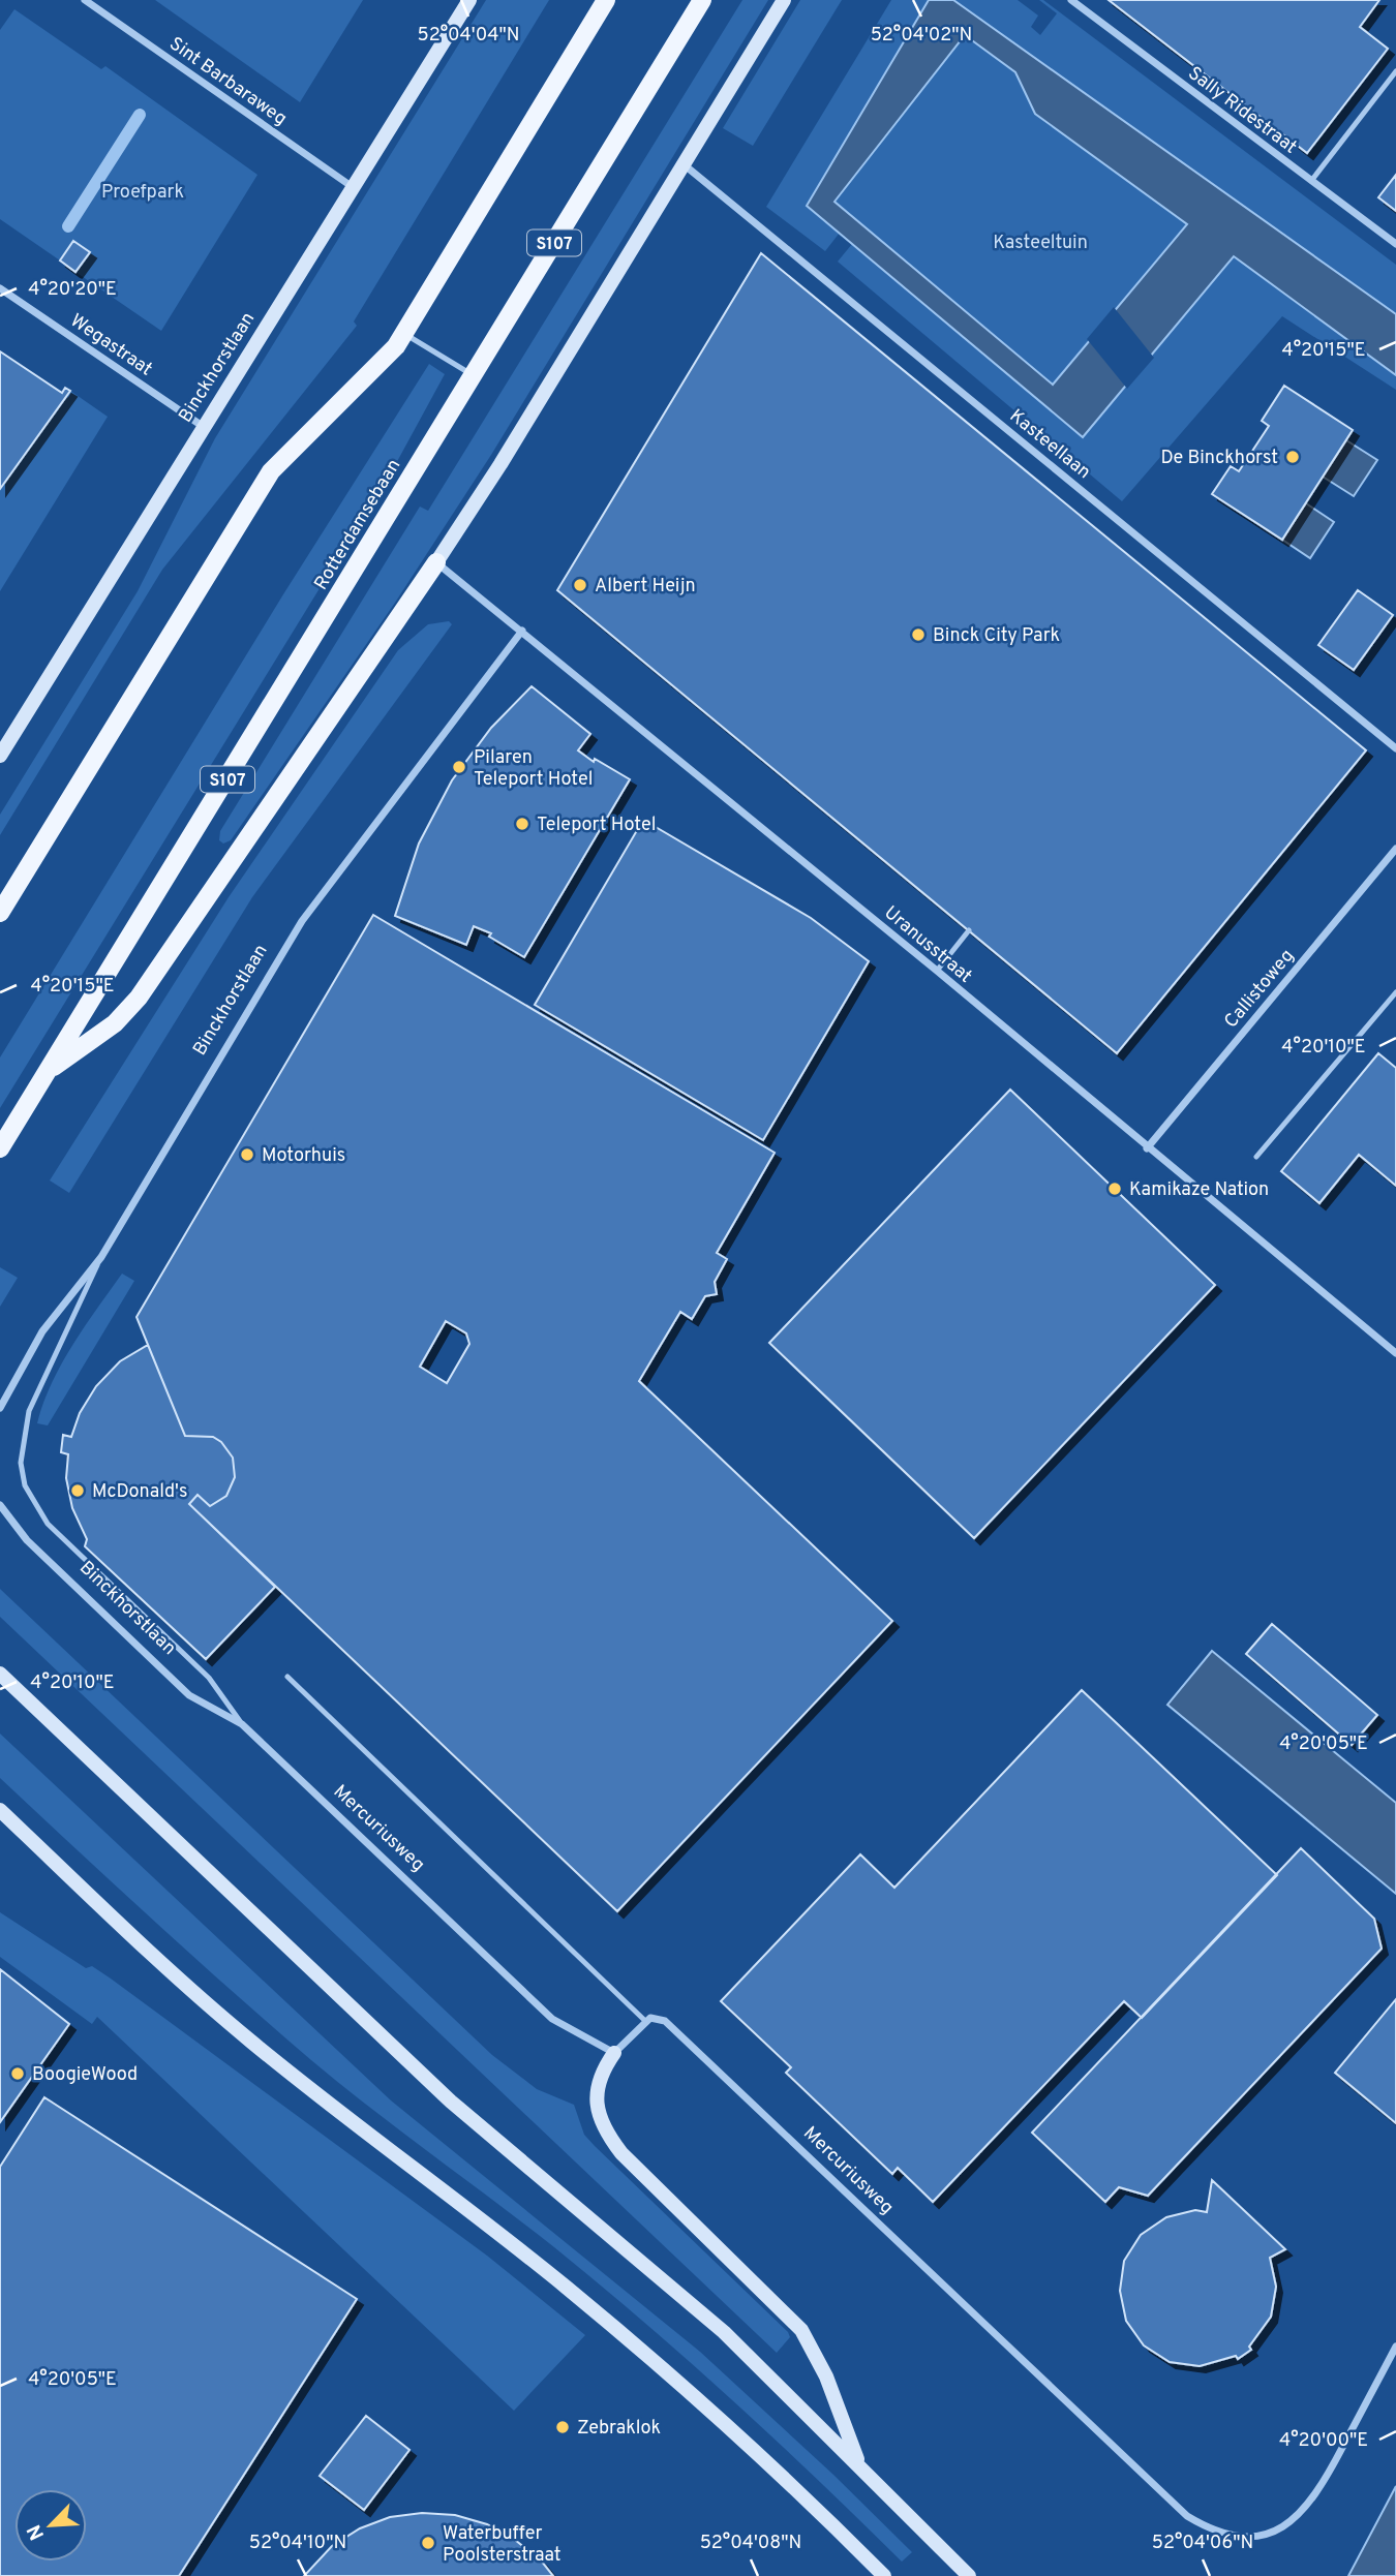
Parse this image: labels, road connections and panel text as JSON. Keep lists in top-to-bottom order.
{
  "streets": {
    "main road": ["S107", "Binckhorstlaan", "Rotterdamsebaan"],
    "street": [
      "Sint Barbaraweg",
      "Sally Ridestraat",
      "Wegastraat",
      "Kasteellaan",
      "Uranusstraat",
      "Callistoweg",
      "Mercuriusweg"
    ]
  },
  "crossings": [
    ["Sint Barbaraweg", "Binckhorstlaan"],
    ["S107", "Rotterdamsebaan"],
    ["Wegastraat", "Binckhorstlaan"],
    ["Binckhorstlaan", "Uranusstraat"],
    ["Binckhorstlaan", "Mercuriusweg"],
    ["Uranusstraat", "Callistoweg"]
  ],
  "parks": ["Proefpark", "Kasteeltuin"],
  "places": [
    "De Binckhorst",
    "Albert Heijn",
    "Binck City Park",
    "Pilaren Teleport Hotel",
    "Teleport Hotel",
    "Motorhuis",
    "Kamikaze Nation",
    "McDonald's",
    "BoogieWood",
    "Zebraklok",
    "Waterbuffer Poolsterstraat"
  ],
  "north": "bottom left",
  "coordinates": [
    "52°04'02\"N",
    "52°04'04\"N",
    "4°20'20\"E",
    "4°20'15\"E",
    "4°20'10\"E",
    "4°20'05\"E",
    "4°20'00\"E",
    "52°04'10\"N",
    "52°04'08\"N",
    "52°04'06\"N"
  ]
}
